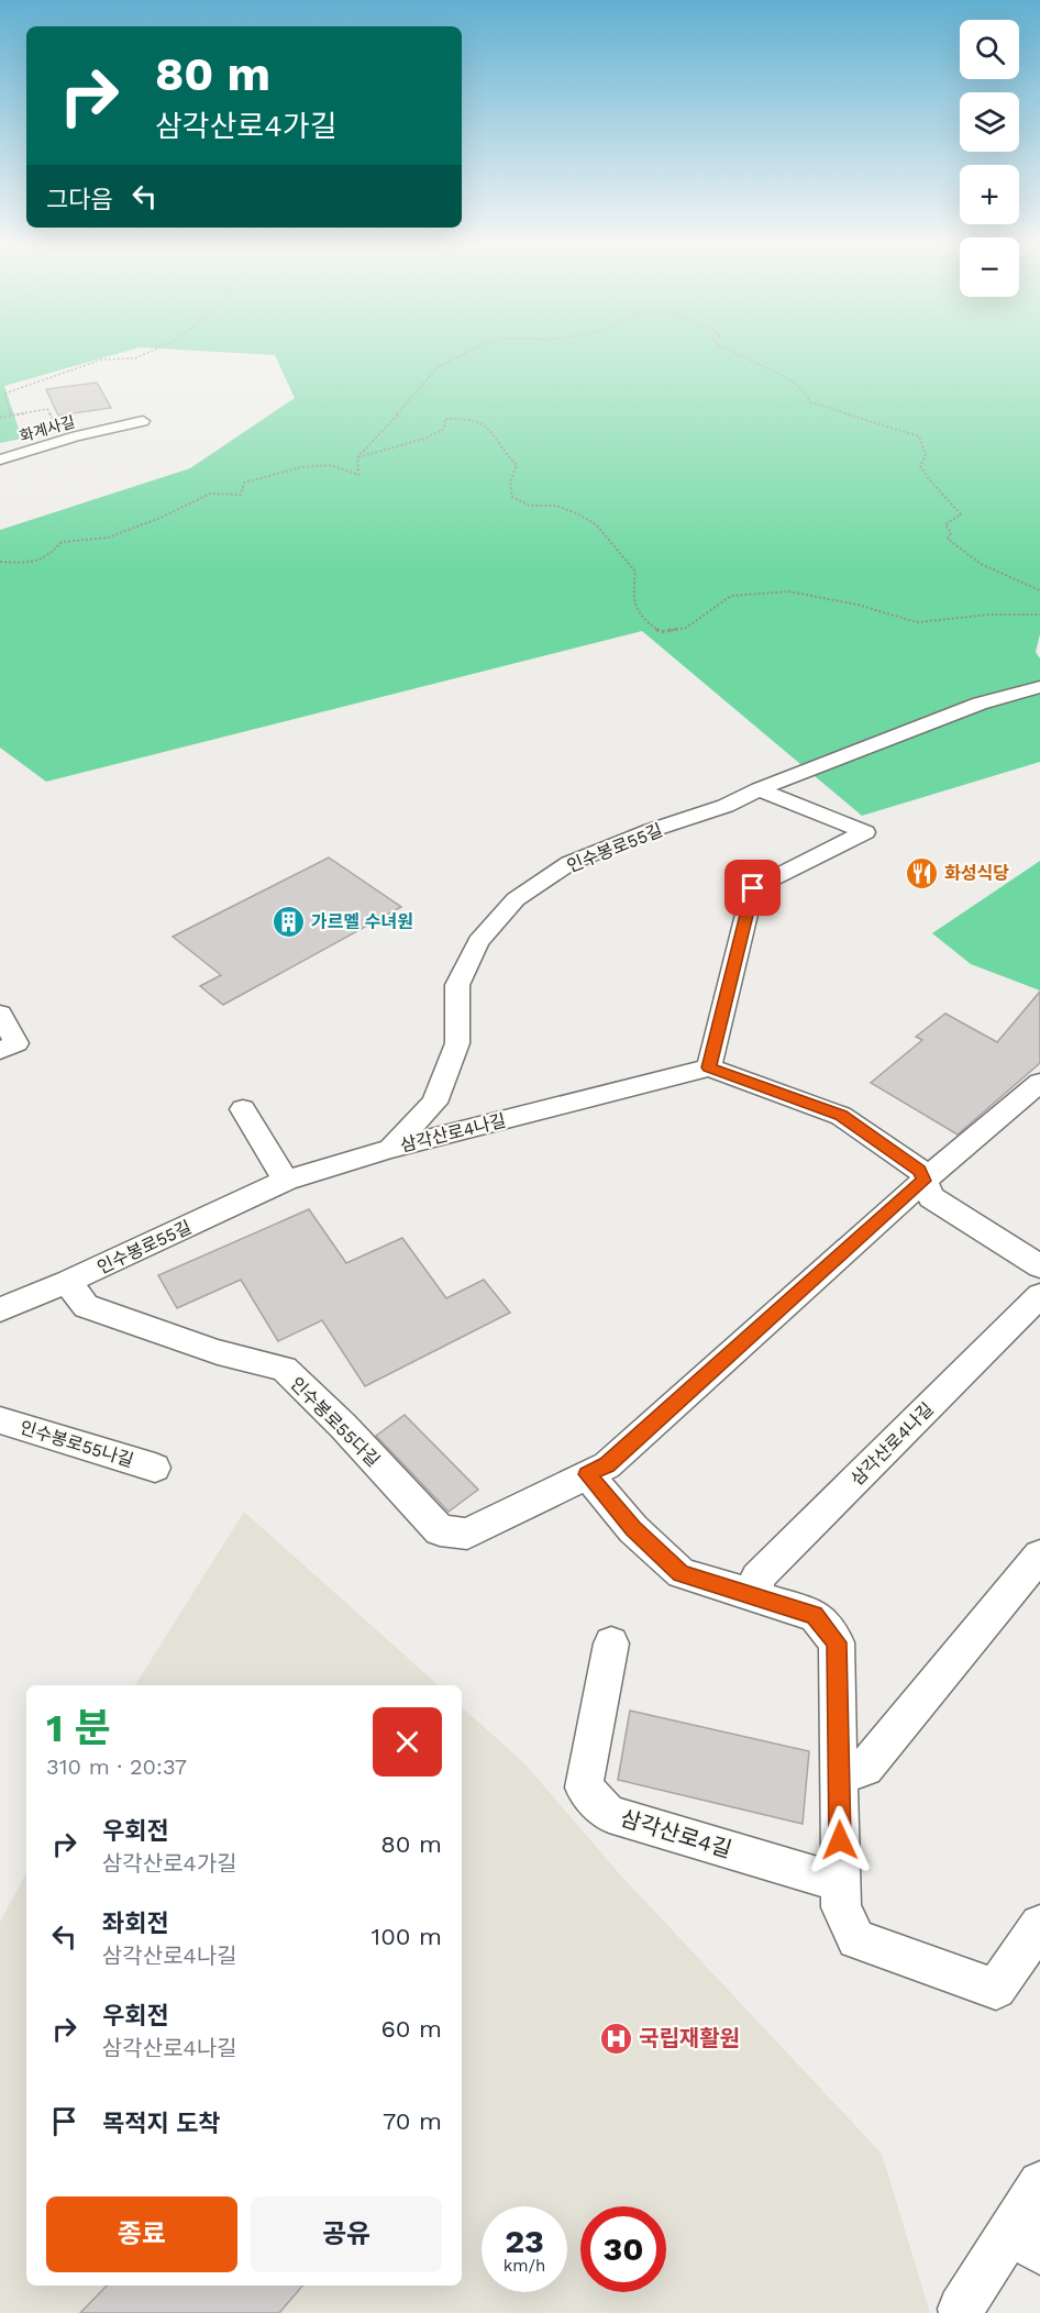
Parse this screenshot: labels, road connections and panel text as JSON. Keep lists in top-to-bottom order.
{
  "streets": {
    "street": [
      "화계사길",
      "인수봉로55길",
      "삼각산로4나길",
      "인수봉로55다길",
      "인수봉로55나길",
      "삼각산로4길"
    ]
  },
  "crossings": [
    ["인수봉로55길", "삼각산로4나길"],
    ["인수봉로55길", "인수봉로55다길"]
  ],
  "places": {
    "restaurant": ["화성식당"],
    "building": ["가르멜 수녀원"],
    "hospital": ["국립재활원"]
  },
  "page": {
    "map_buttons": ["+", "−"],
    "turn": ["80 m", "삼각산로4가길"],
    "then": "그다음",
    "heading": ["1 분", "310 m · 20:37"],
    "list": [
      {
        "name": "우회전",
        "note": "삼각산로4가길",
        "value": "80 m"
      },
      {
        "name": "좌회전",
        "note": "삼각산로4나길",
        "value": "100 m"
      },
      {
        "name": "우회전",
        "note": "삼각산로4나길",
        "value": "60 m"
      },
      {
        "name": "목적지 도착",
        "value": "70 m"
      }
    ],
    "buttons": ["종료", "공유"],
    "speed": "23 km/h",
    "limit": "30"
  }
}
